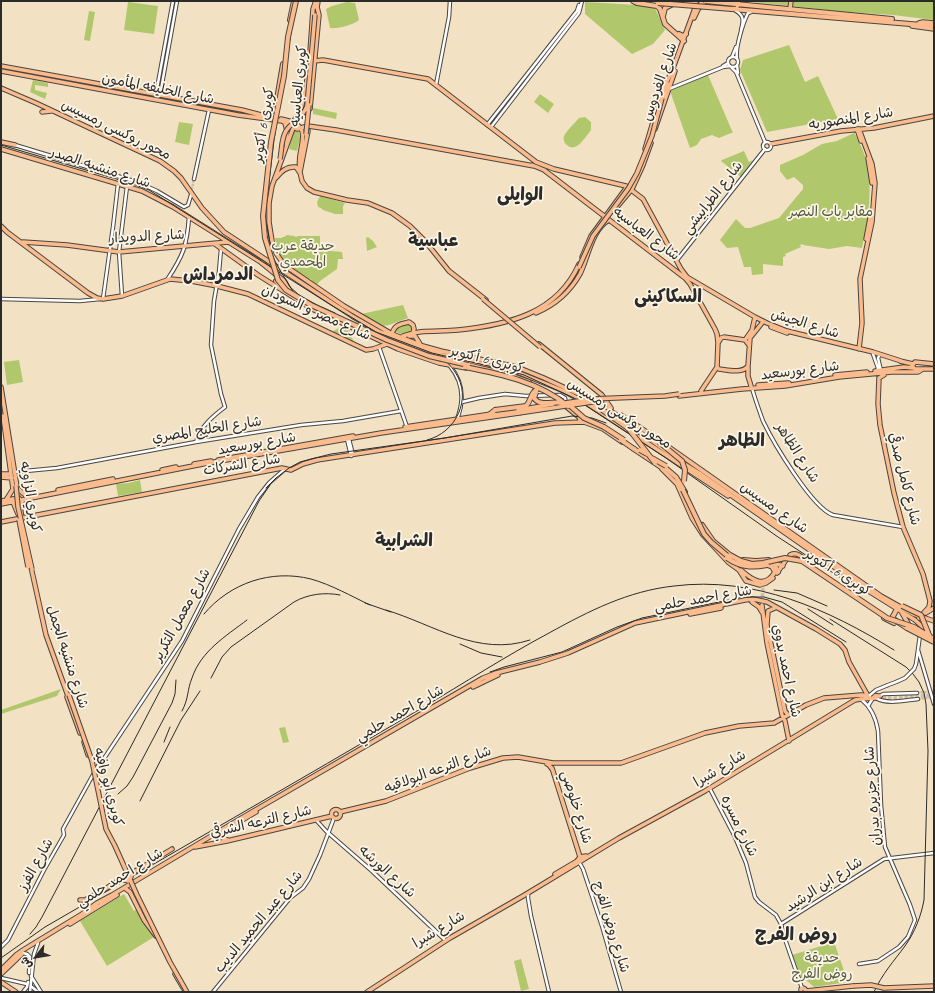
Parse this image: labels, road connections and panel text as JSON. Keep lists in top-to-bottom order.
{
  "streets": {
    "highway": ["كوبرى 6 أكتوبر"],
    "main road": [
      "شارع الفردوس",
      "كوبرى العباسيه",
      "شارع الخليفه المأمون",
      "شارع المنصوريه",
      "محور روكسى رمسيس",
      "شارع منشيه الصدر",
      "شارع العباسيه",
      "شارع الدويدار",
      "شارع مصر و السودان",
      "شارع الجيش",
      "شارع بورسعيد",
      "شارع الظاهر",
      "شارع الشركات",
      "شارع كامل صدقي",
      "كوبري الزاويه",
      "شارع رمسيس",
      "شارع احمد حلمي",
      "شارع منشيه الجمل",
      "شارع احمد بدوي",
      "شارع شبرا",
      "شارع الترعه البولاقيه",
      "كوبري ابو وافيه",
      "شارع خلوصي",
      "شارع الترعه الشرقي"
    ],
    "street": [
      "شارع الطرابيشي",
      "شارع الخليج المصري",
      "شارع معمل التكرير",
      "شارع جزيره بدران",
      "شارع مسره",
      "شارع الفرز",
      "شارع الورشه",
      "شارع ابن الرشيد",
      "شارع عبد الحميد الديب",
      "شارع روض الفرج"
    ]
  },
  "crossings": [
    ["كوبرى العباسيه", "شارع رمسيس"],
    ["محور روكسى رمسيس", "شارع رمسيس"],
    ["شارع منشيه الصدر", "شارع الدويدار"],
    ["شارع العباسيه", "شارع الجيش"],
    ["شارع الدويدار", "شارع مصر و السودان"],
    ["شارع بورسعيد", "شارع الظاهر"],
    ["شارع بورسعيد", "شارع كامل صدقي"],
    ["شارع بورسعيد", "شارع منشيه الجمل"],
    ["شارع الظاهر", "شارع كامل صدقي"],
    ["شارع الشركات", "شارع معمل التكرير"],
    ["شارع الشركات", "شارع منشيه الجمل"],
    ["كوبري الزاويه", "شارع منشيه الجمل"],
    ["شارع احمد حلمي", "شارع الترعه البولاقيه"],
    ["شارع احمد حلمي", "شارع الترعه الشرقي"],
    ["شارع معمل التكرير", "شارع منشيه الجمل"],
    ["شارع معمل التكرير", "شارع الفرز"],
    ["شارع منشيه الجمل", "كوبري ابو وافيه"],
    ["شارع منشيه الجمل", "شارع الفرز"],
    ["شارع احمد بدوي", "شارع شبرا"],
    ["شارع احمد بدوي", "شارع الترعه البولاقيه"],
    ["شارع شبرا", "شارع جزيره بدران"],
    ["شارع شبرا", "شارع خلوصي"],
    ["شارع شبرا", "شارع مسره"],
    ["شارع شبرا", "شارع الورشه"],
    ["شارع شبرا", "شارع روض الفرج"],
    ["شارع الترعه البولاقيه", "شارع خلوصي"],
    ["شارع الترعه البولاقيه", "شارع الترعه الشرقي"],
    ["شارع الترعه البولاقيه", "شارع عبد الحميد الديب"],
    ["شارع جزيره بدران", "شارع ابن الرشيد"],
    ["شارع خلوصي", "شارع روض الفرج"],
    ["شارع الترعه الشرقي", "شارع الورشه"],
    ["شارع الترعه الشرقي", "شارع عبد الحميد الديب"],
    ["شارع مسره", "شارع ابن الرشيد"],
    ["شارع الورشه", "شارع عبد الحميد الديب"]
  ],
  "districts": [
    "الوايلى",
    "عباسية",
    "الدمرداش",
    "السكاكينى",
    "الظاهر",
    "الشرابية",
    "روض الفرج"
  ],
  "parks": ["مقابر باب النصر", "حديقة عرب المحمدي", "حديقة روض الفرج"],
  "north": "bottom left"
}
